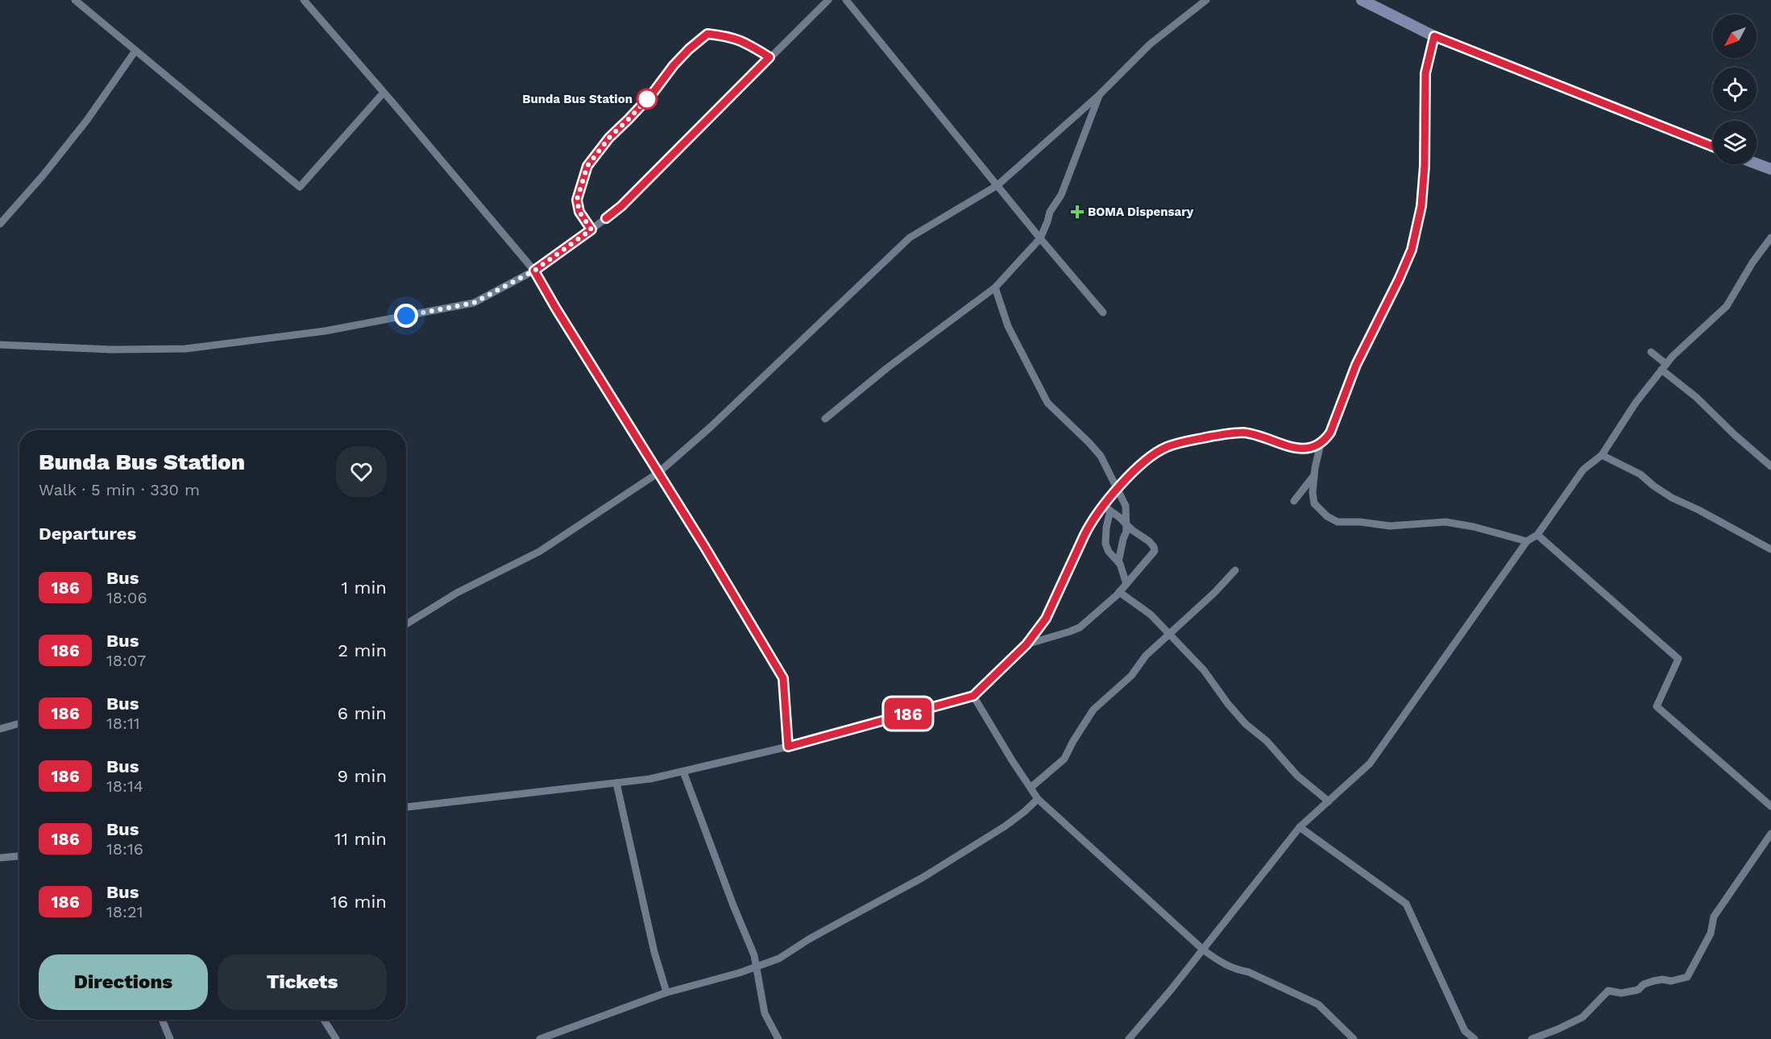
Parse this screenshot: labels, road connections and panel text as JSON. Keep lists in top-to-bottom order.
{
  "places": {
    "other": ["Bunda Bus Station"],
    "health": ["BOMA Dispensary"]
  },
  "lines": ["bus line 186"],
  "north": "bottom left",
  "page": {
    "on_map": "186",
    "heading": [
      ["Bunda Bus Station", "Walk · 5 min · 330 m"],
      "Departures"
    ],
    "list": [
      {
        "mark": "186",
        "name": "Bus",
        "note": "18:06",
        "value": "1 min"
      },
      {
        "mark": "186",
        "name": "Bus",
        "note": "18:07",
        "value": "2 min"
      },
      {
        "mark": "186",
        "name": "Bus",
        "note": "18:11",
        "value": "6 min"
      },
      {
        "mark": "186",
        "name": "Bus",
        "note": "18:14",
        "value": "9 min"
      },
      {
        "mark": "186",
        "name": "Bus",
        "note": "18:16",
        "value": "11 min"
      },
      {
        "mark": "186",
        "name": "Bus",
        "note": "18:21",
        "value": "16 min"
      }
    ],
    "buttons": ["Directions", "Tickets"]
  }
}
